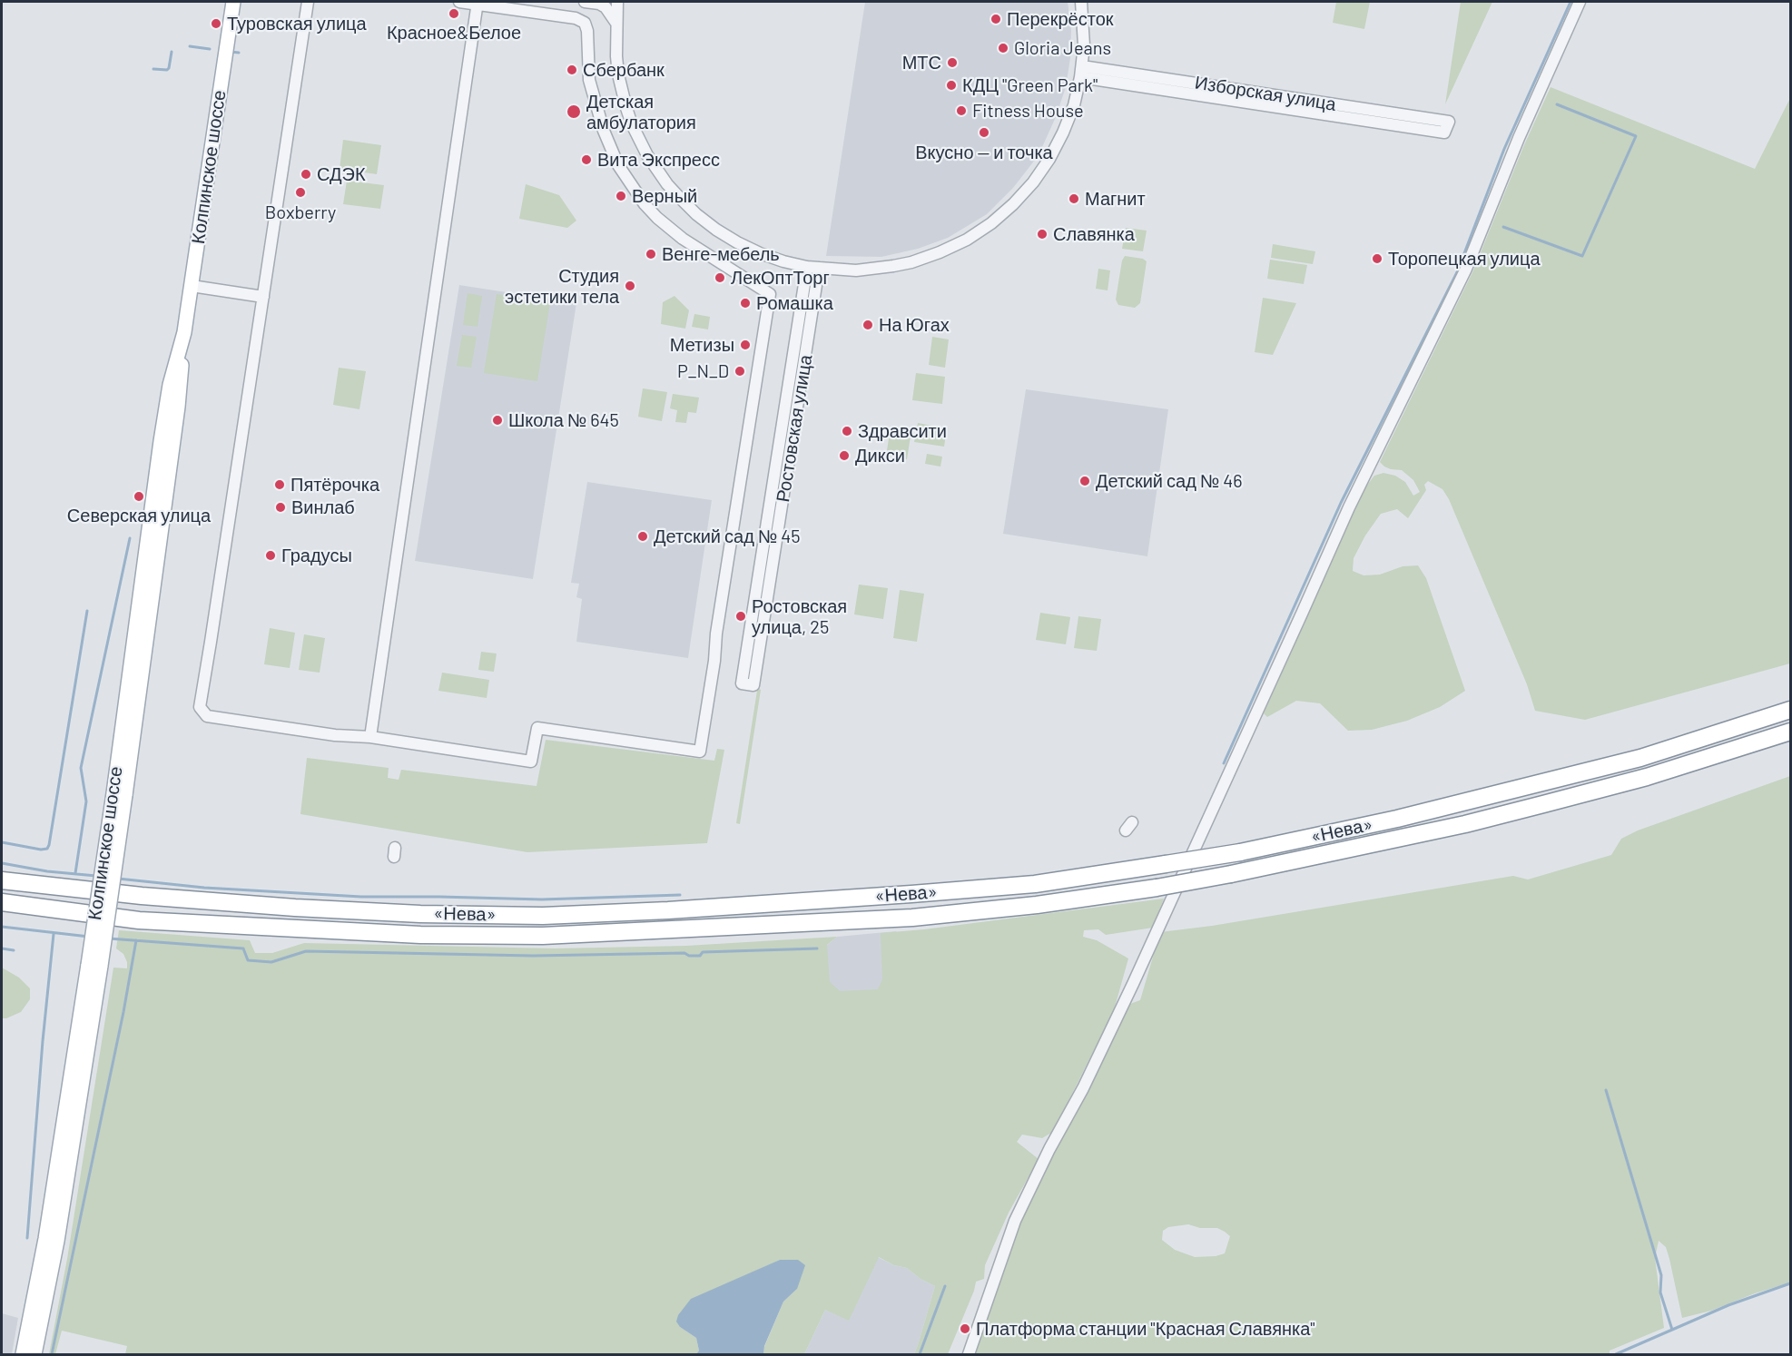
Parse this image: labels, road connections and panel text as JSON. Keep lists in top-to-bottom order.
{
  "streets": {
    "highway": ["«Нева»"],
    "main road": ["Колпинское шоссе"],
    "street": ["Изборская улица", "Ростовская улица"]
  },
  "places": [
    "Красное&Белое",
    "Перекрёсток",
    "Туровская улица",
    "Gloria Jeans",
    "МТС",
    "Сбербанк",
    "КДЦ \"Green Park\"",
    "Fitness House",
    "Детская амбулатория",
    "Вкусно — и точка",
    "Вита Экспресс",
    "СДЭК",
    "Boxberry",
    "Верный",
    "Магнит",
    "Славянка",
    "Венге-мебель",
    "Торопецкая улица",
    "ЛекОптТорг",
    "Студия эстетики тела",
    "Ромашка",
    "На Югах",
    "Метизы",
    "P_N_D",
    "Школа № 645",
    "Здравсити",
    "Дикси",
    "Детский сад № 46",
    "Пятёрочка",
    "Северская улица",
    "Винлаб",
    "Детский сад № 45",
    "Градусы",
    "Ростовская улица, 25",
    "Платформа станции \"Красная Славянка\""
  ]
}
